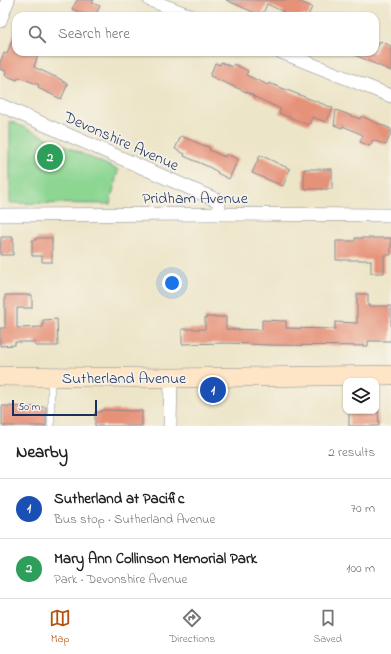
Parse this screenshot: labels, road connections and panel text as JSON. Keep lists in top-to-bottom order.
{
  "streets": {
    "street": ["Devonshire Avenue", "Pridham Avenue", "Sutherland Avenue"]
  },
  "crossings": [
    ["Devonshire Avenue", "Pridham Avenue"]
  ],
  "scale_bar": "50 m",
  "page": {
    "search": "Search here",
    "pins": ["2", "1"],
    "scale": "50 m",
    "heading": ["Nearby", "2 results"],
    "list": [
      {
        "mark": "1",
        "name": "Sutherland at Pacific",
        "note": "Bus stop · Sutherland Avenue",
        "value": "70 m"
      },
      {
        "mark": "2",
        "name": "Mary Ann Collinson Memorial Park",
        "note": "Park · Devonshire Avenue",
        "value": "100 m"
      }
    ],
    "nav": ["Map", "Directions", "Saved"]
  }
}
